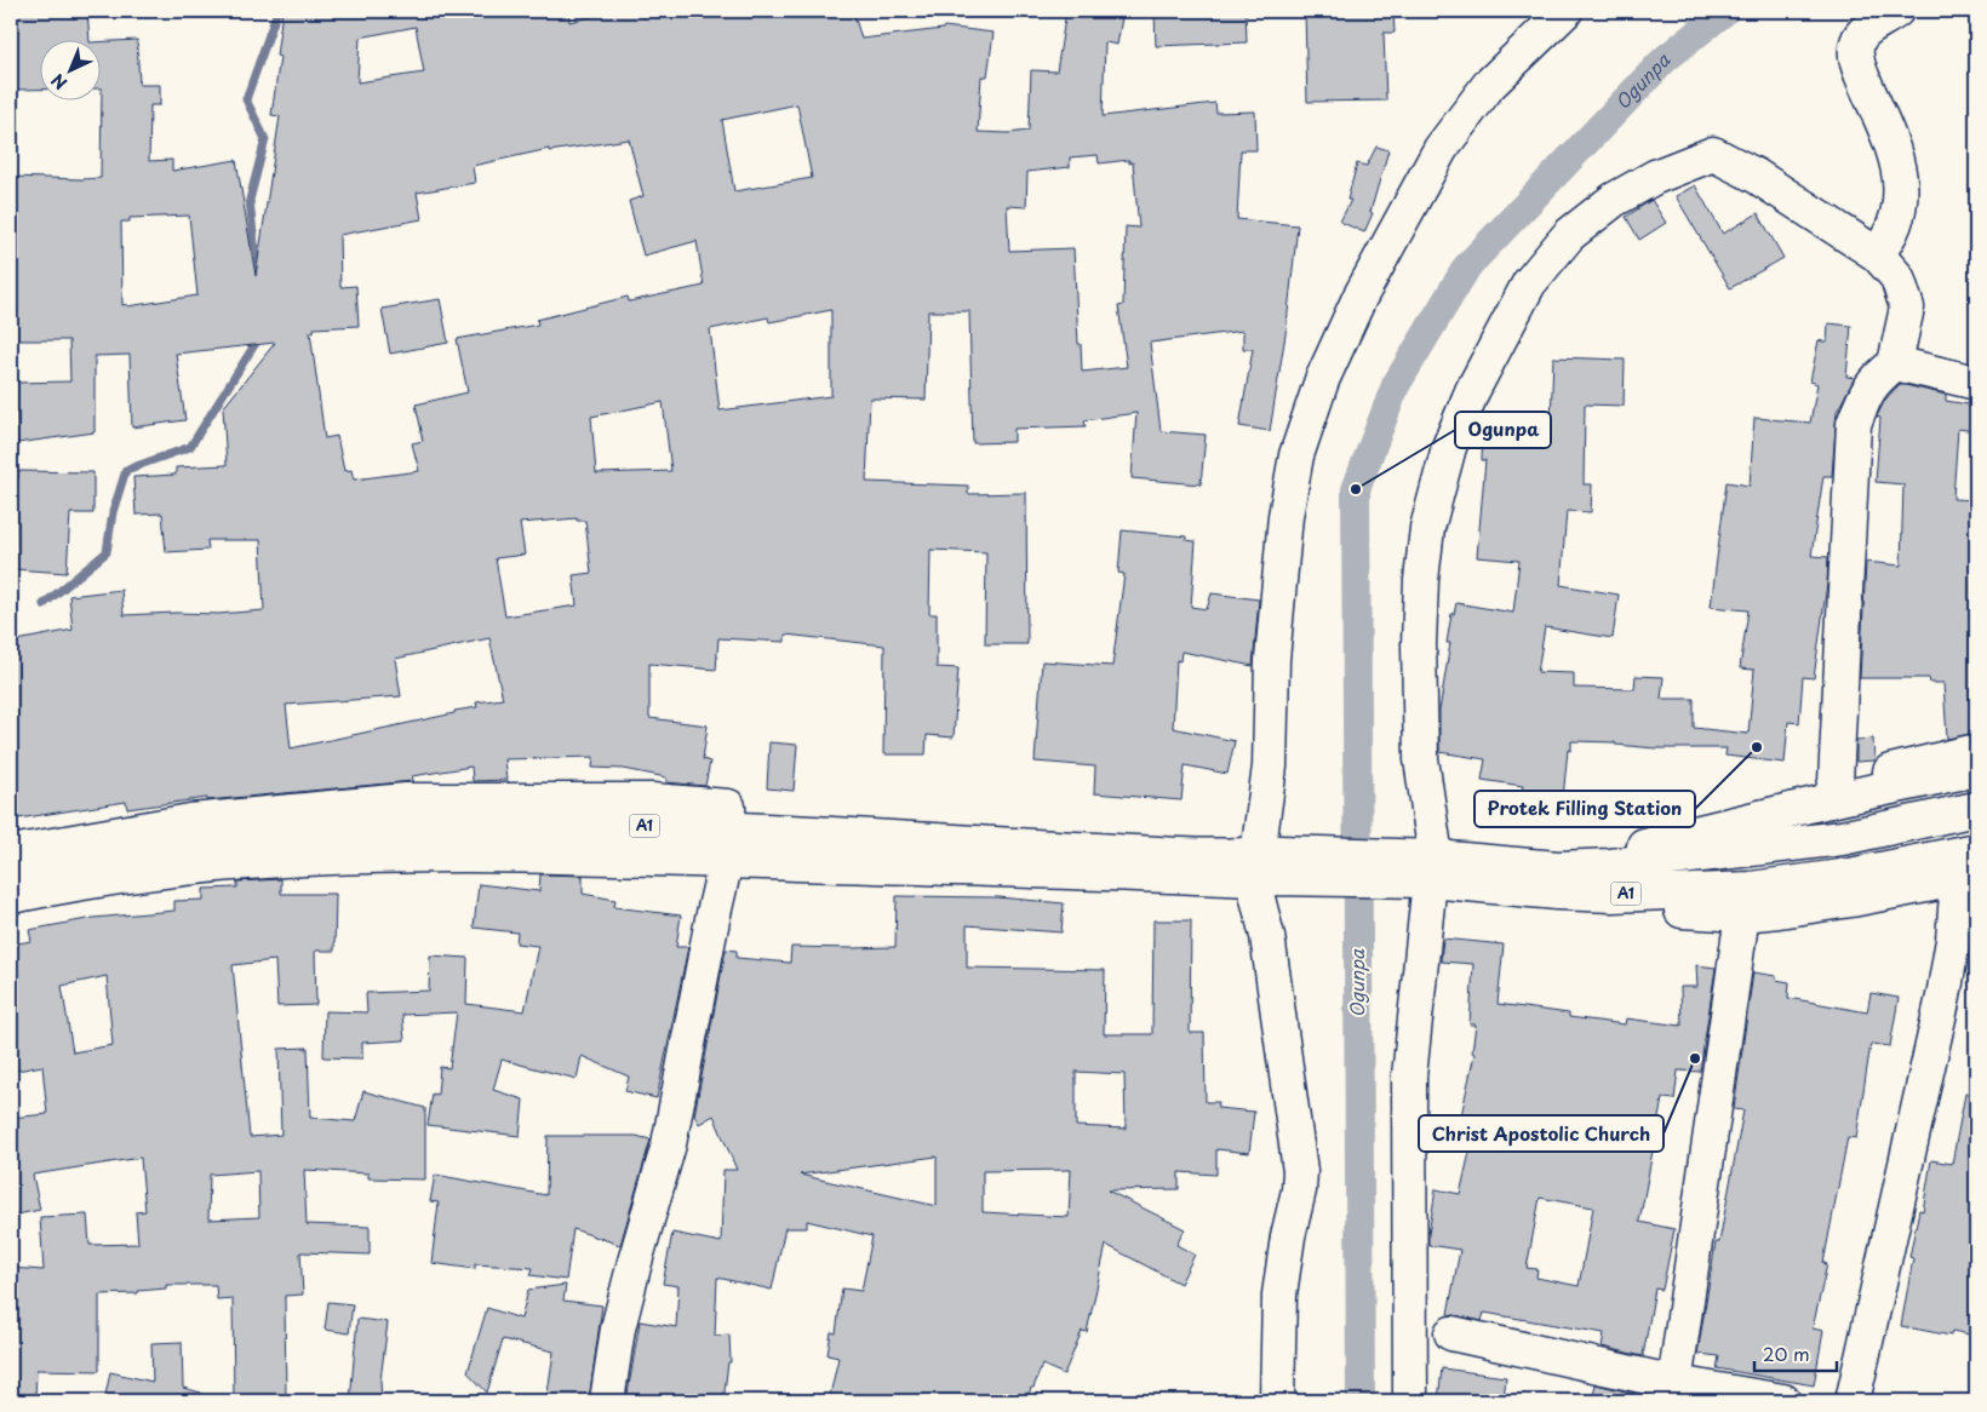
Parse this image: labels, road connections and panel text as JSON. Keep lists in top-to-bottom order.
{
  "streets": {
    "main road": ["A1"]
  },
  "water": ["Ogunpa"],
  "places": ["Ogunpa", "Protek Filling Station", "Christ Apostolic Church"],
  "scale_bar": "20 m",
  "north": "bottom left"
}
